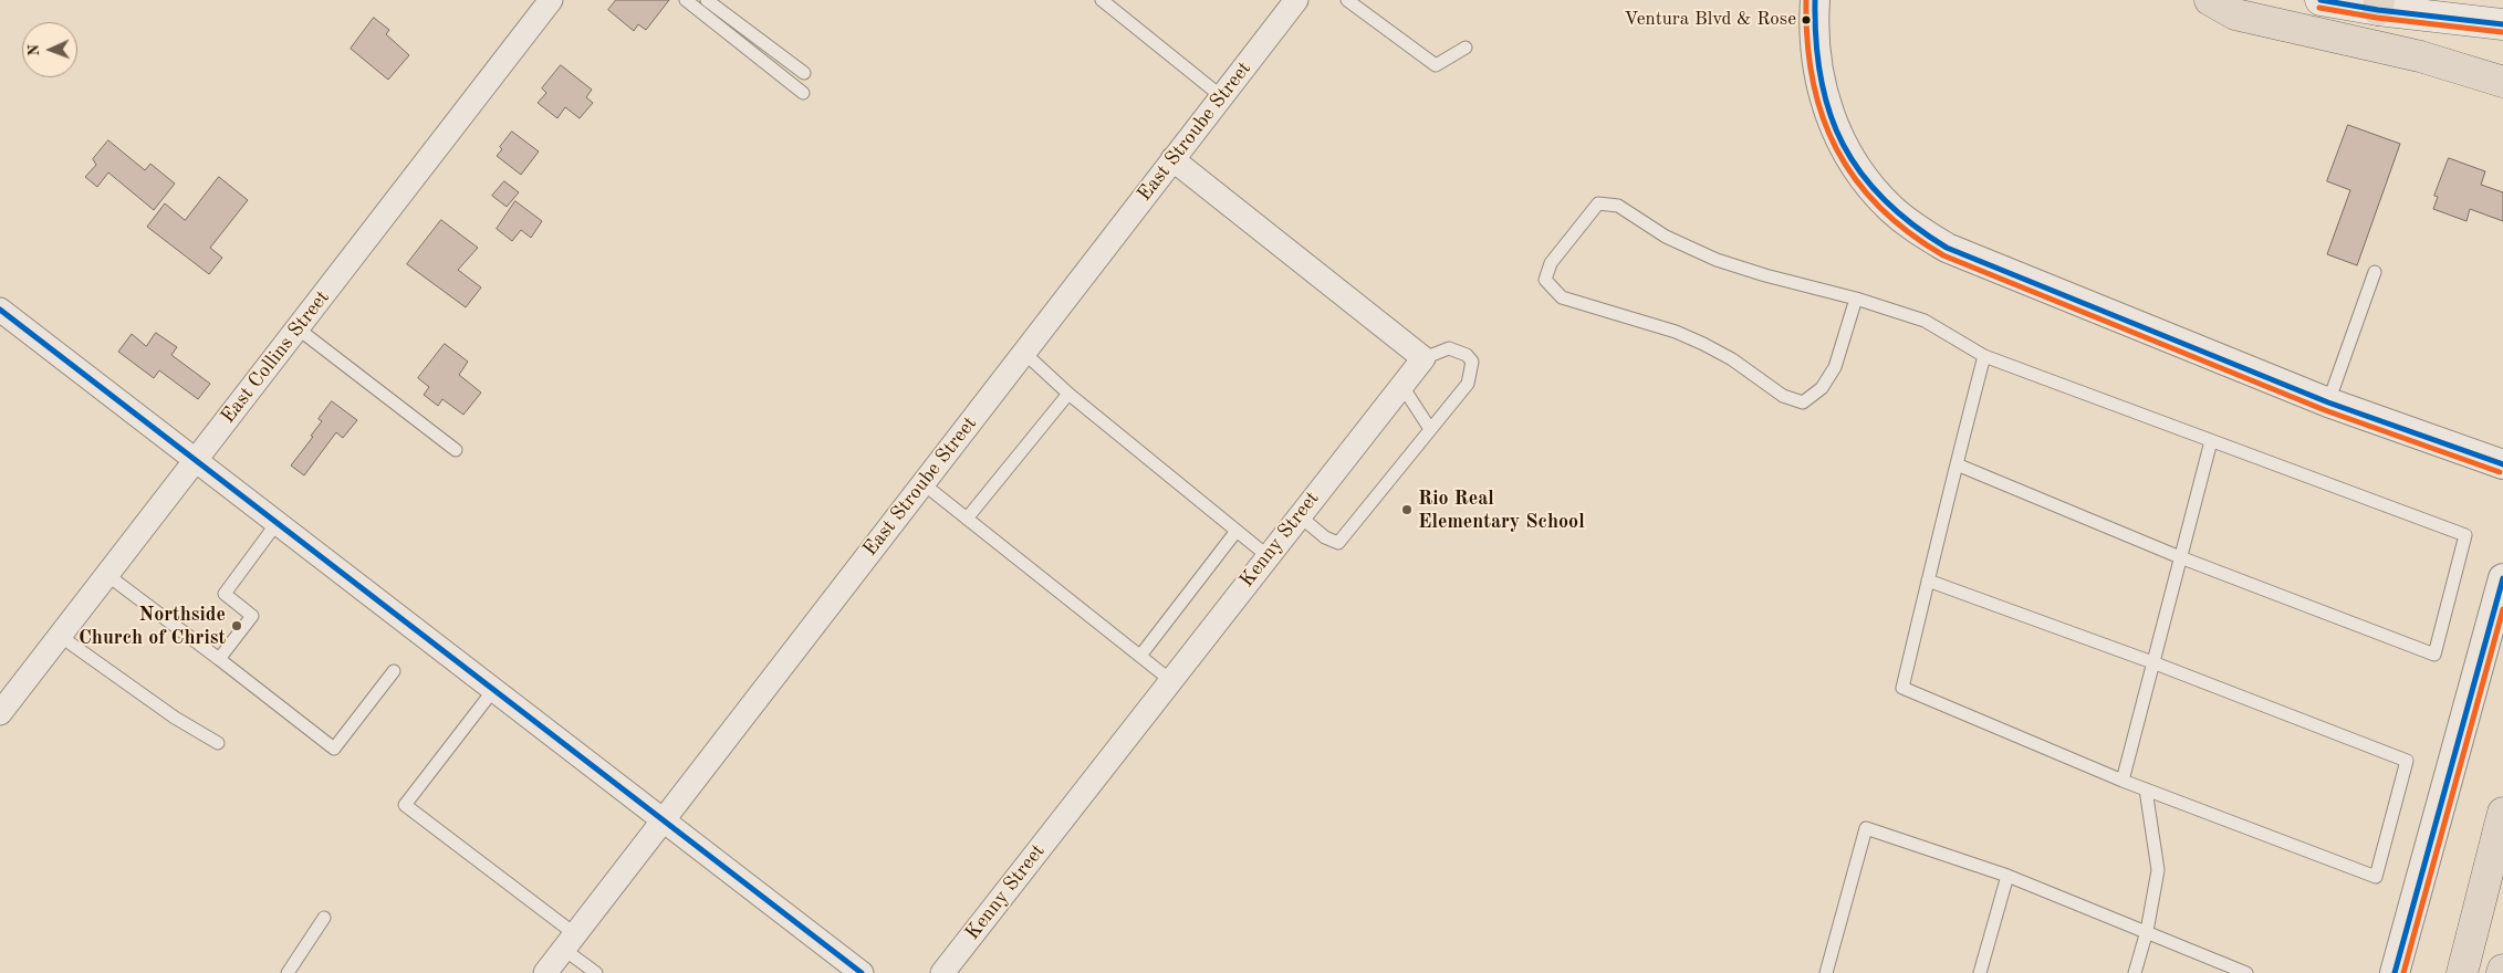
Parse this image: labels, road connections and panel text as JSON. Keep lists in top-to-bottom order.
{
  "streets": {
    "street": ["East Stroube Street", "East Collins Street", "Kenny Street"]
  },
  "places": ["Ventura Blvd & Rose", "Rio Real Elementary School", "Northside Church of Christ"],
  "north": "left"
}
